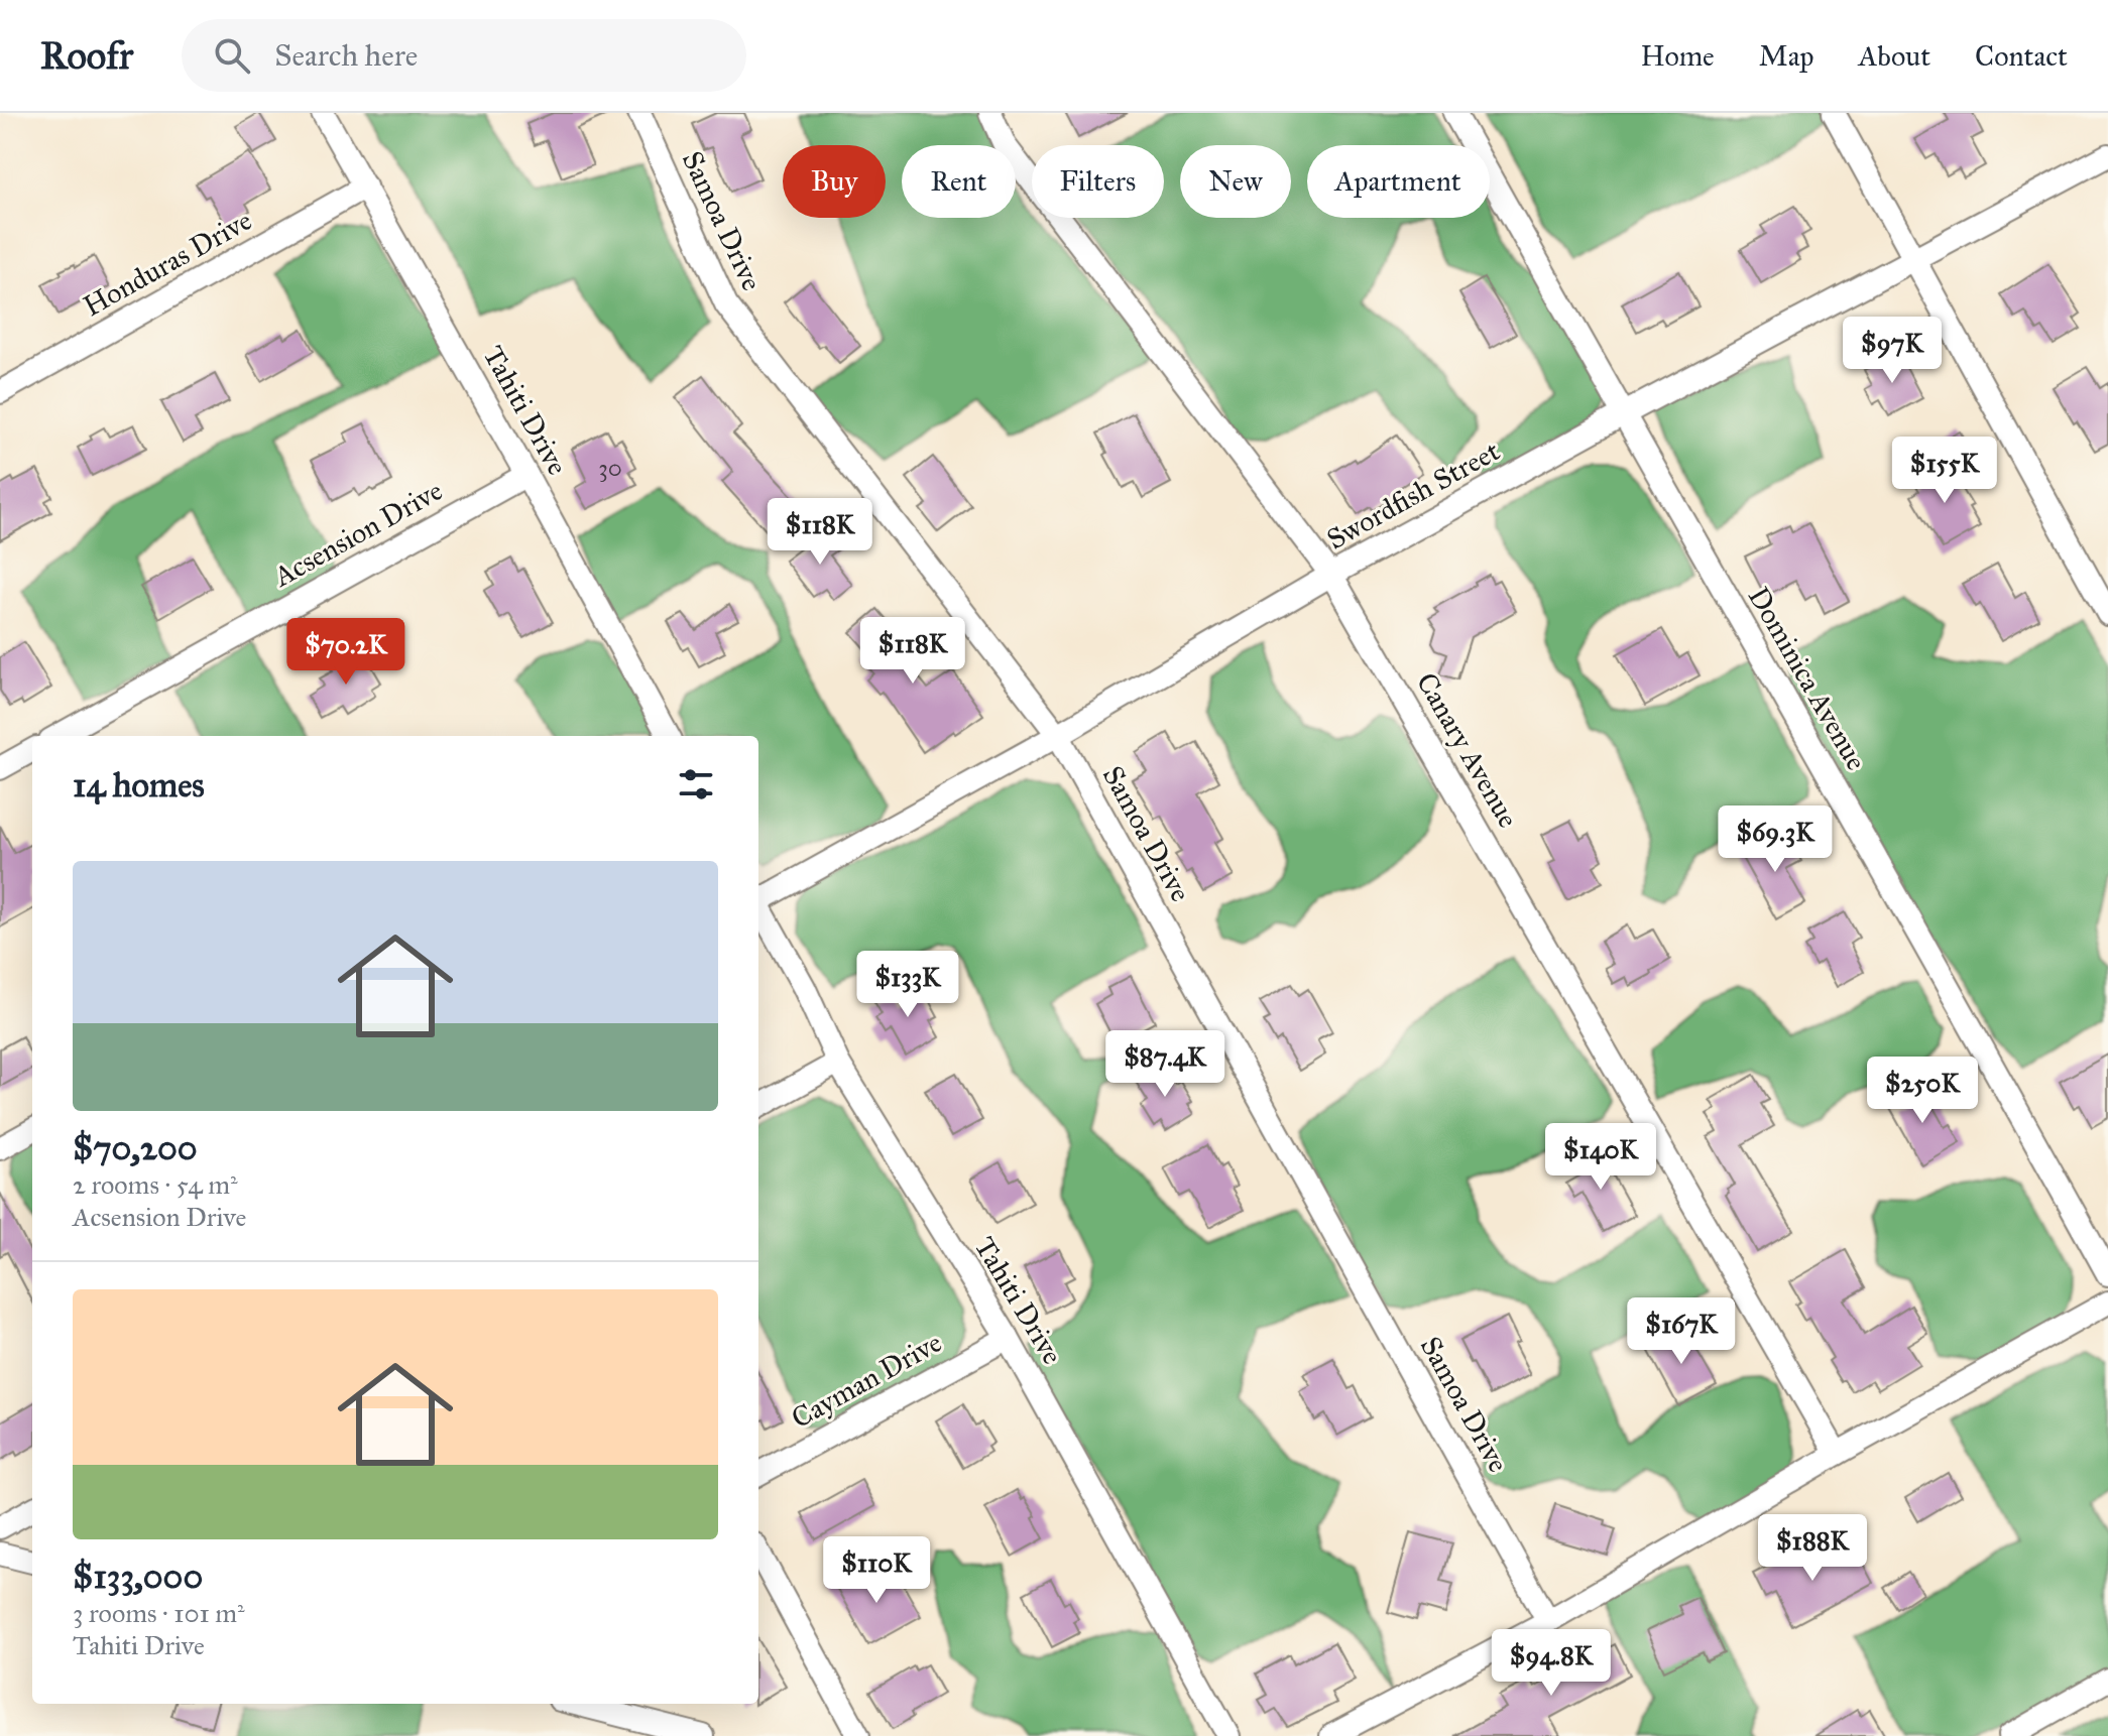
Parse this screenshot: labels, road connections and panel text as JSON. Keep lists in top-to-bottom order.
{
  "streets": {
    "street": [
      "Samoa Drive",
      "Honduras Drive",
      "Tahiti Drive",
      "Swordfish Street",
      "Acsension Drive",
      "Dominica Avenue",
      "Canary Avenue",
      "Cayman Drive"
    ]
  },
  "crossings": [
    ["Samoa Drive", "Swordfish Street"],
    ["Honduras Drive", "Tahiti Drive"],
    ["Tahiti Drive", "Acsension Drive"],
    ["Tahiti Drive", "Cayman Drive"],
    ["Swordfish Street", "Dominica Avenue"],
    ["Swordfish Street", "Canary Avenue"]
  ],
  "house_numbers": ["30"],
  "page": {
    "header": "Roofr",
    "search": "Search here",
    "nav": [
      "Home",
      "Map",
      "About",
      "Contact"
    ],
    "chip": [
      "Buy",
      "Rent",
      "Filters",
      "New",
      "Apartment"
    ],
    "price": [
      "$97K",
      "$155K",
      "$118K",
      "$118K",
      "$70.2K",
      "$69.3K",
      "$133K",
      "$87.4K",
      "$250K",
      "$140K",
      "$167K",
      "$188K",
      "$110K",
      "$94.8K"
    ],
    "heading": "14 homes",
    "list": [
      {
        "name": "$70,200",
        "note": "2 rooms · 54 m² · Acsension Drive"
      },
      {
        "name": "$133,000",
        "note": "3 rooms · 101 m² · Tahiti Drive"
      }
    ]
  }
}
